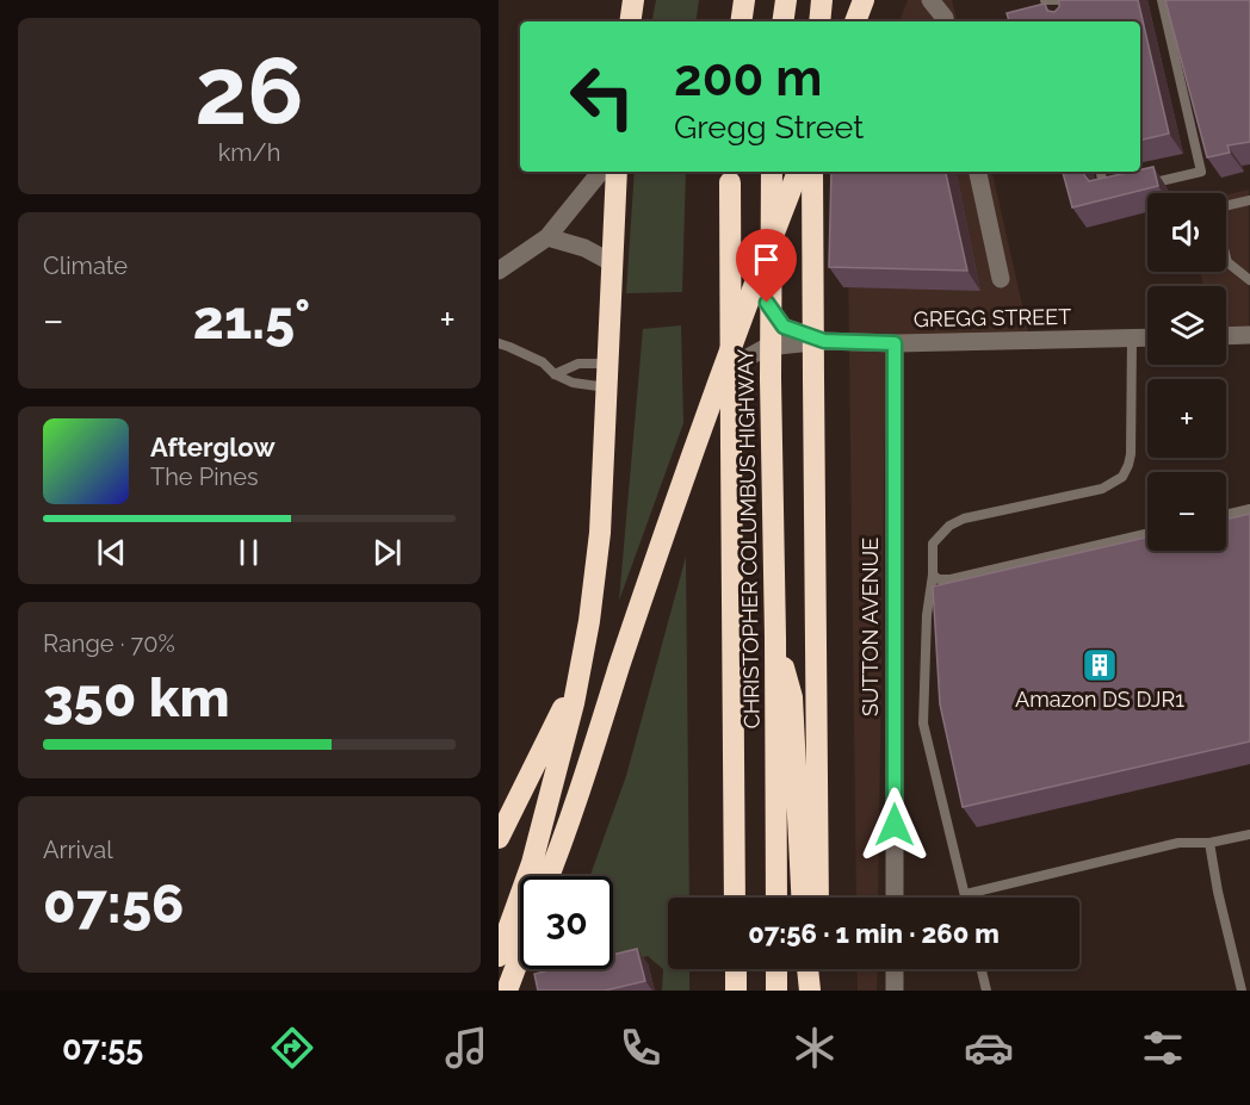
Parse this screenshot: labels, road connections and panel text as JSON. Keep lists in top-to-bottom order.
{
  "streets": {
    "highway": ["CHRISTOPHER COLUMBUS HIGHWAY"],
    "street": ["GREGG STREET", "SUTTON AVENUE"]
  },
  "crossings": [
    ["GREGG STREET", "SUTTON AVENUE"]
  ],
  "places": {
    "building": ["Amazon DS DJR1"]
  },
  "page": {
    "tile": [
      ["26", "km/h"],
      "Climate",
      ["Range · 70%", "350 km"],
      ["Arrival", "07:56"]
    ],
    "turn": ["200 m", "Gregg Street"],
    "map_buttons": ["+", "−"],
    "heat": ["−", "21.5°", "+"],
    "song": ["Afterglow", "The Pines"],
    "limit": "30",
    "trip": "07:56 · 1 min · 260 m",
    "tabs": "07:55"
  }
}
